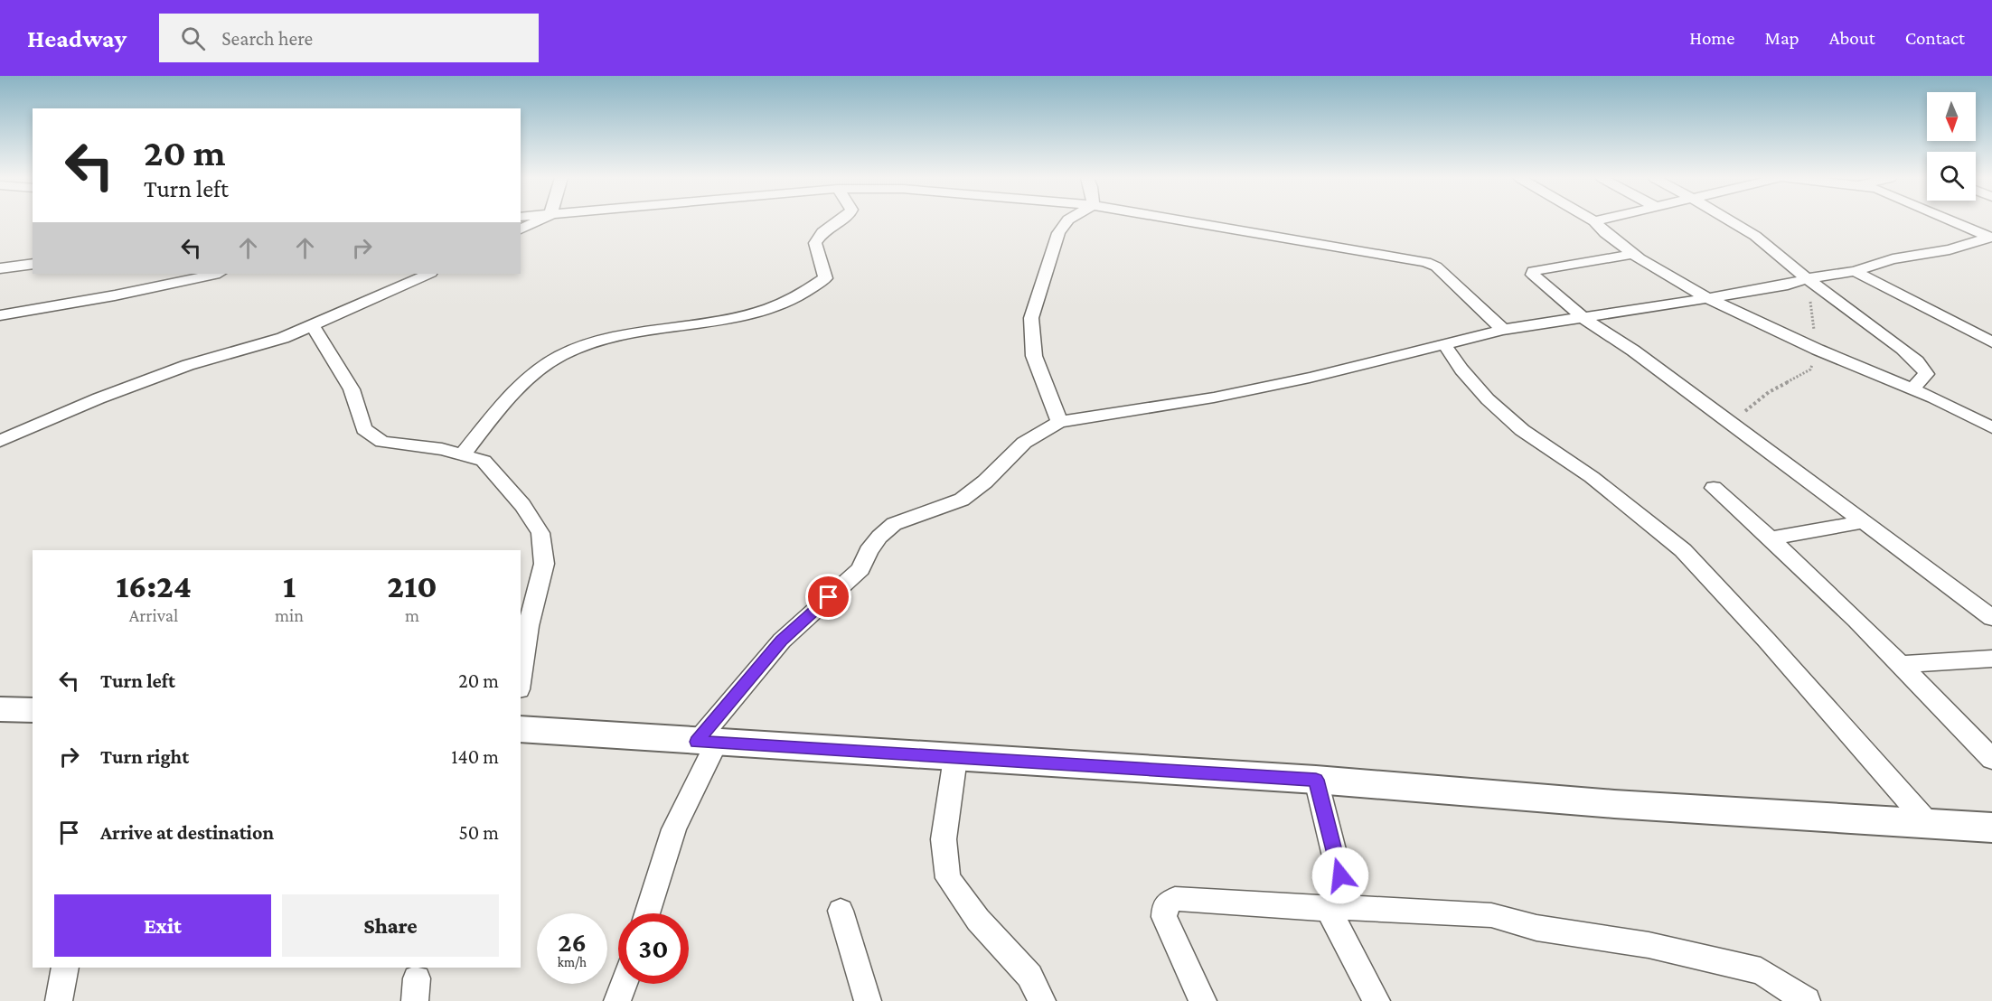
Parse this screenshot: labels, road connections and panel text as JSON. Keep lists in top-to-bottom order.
{
  "north": "bottom",
  "page": {
    "header": "Headway",
    "search": "Search here",
    "nav": [
      "Home",
      "Map",
      "About",
      "Contact"
    ],
    "turn": ["20 m", "Turn left"],
    "eta": [
      "16:24",
      "Arrival",
      "1",
      "min",
      "210",
      "m"
    ],
    "list": [
      {
        "name": "Turn left",
        "value": "20 m"
      },
      {
        "name": "Turn right",
        "value": "140 m"
      },
      {
        "name": "Arrive at destination",
        "value": "50 m"
      }
    ],
    "buttons": ["Exit", "Share"],
    "speed": "26 km/h",
    "limit": "30"
  }
}
